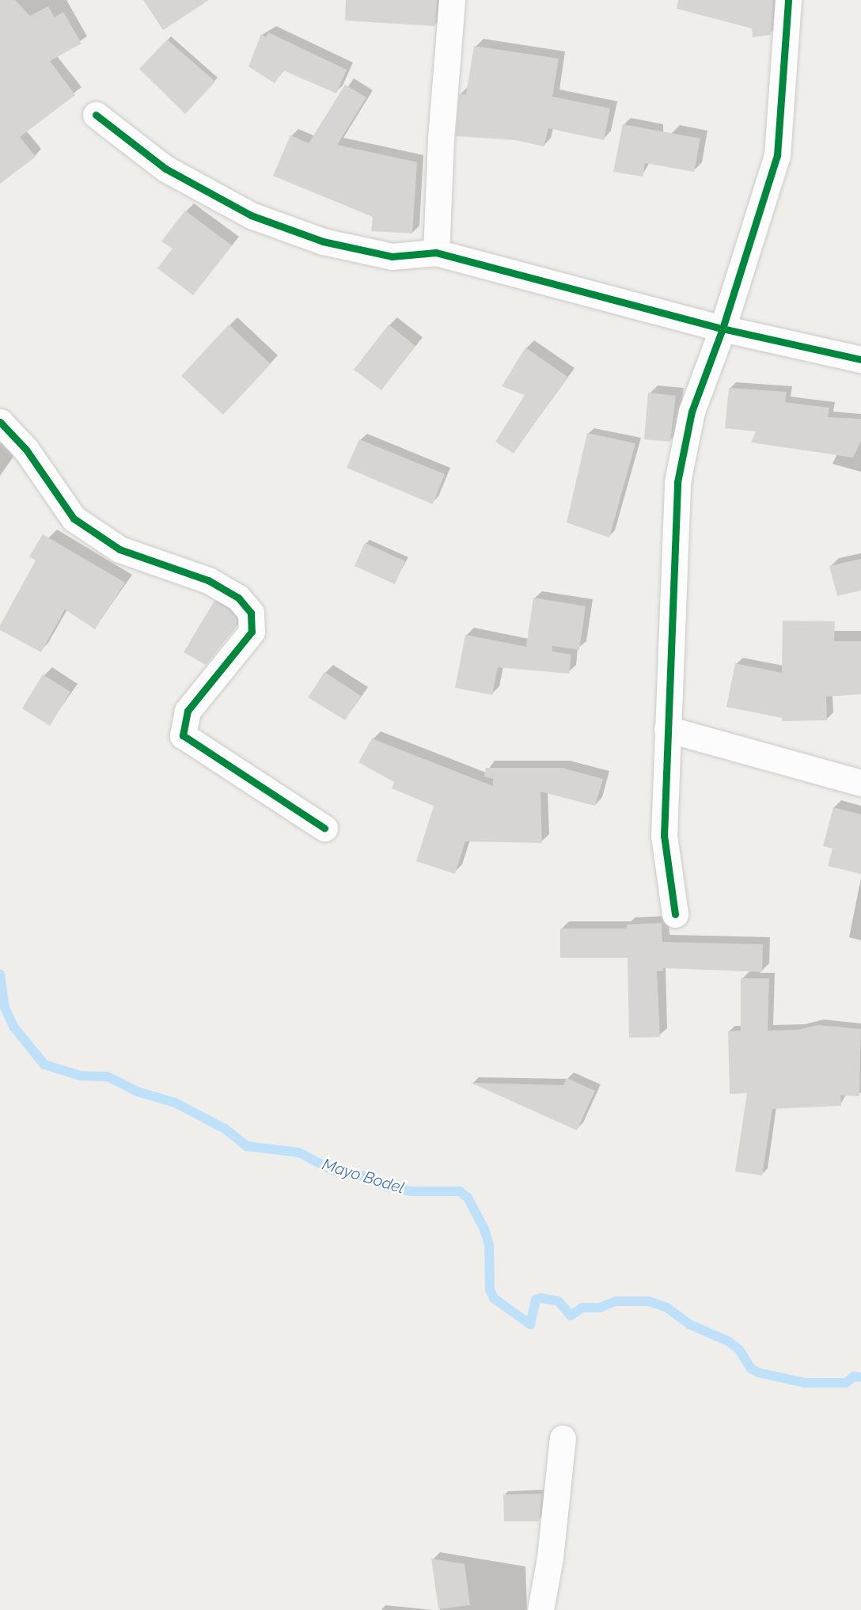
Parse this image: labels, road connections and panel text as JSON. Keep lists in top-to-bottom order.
{
  "water": ["Mayo Bodel"]
}
